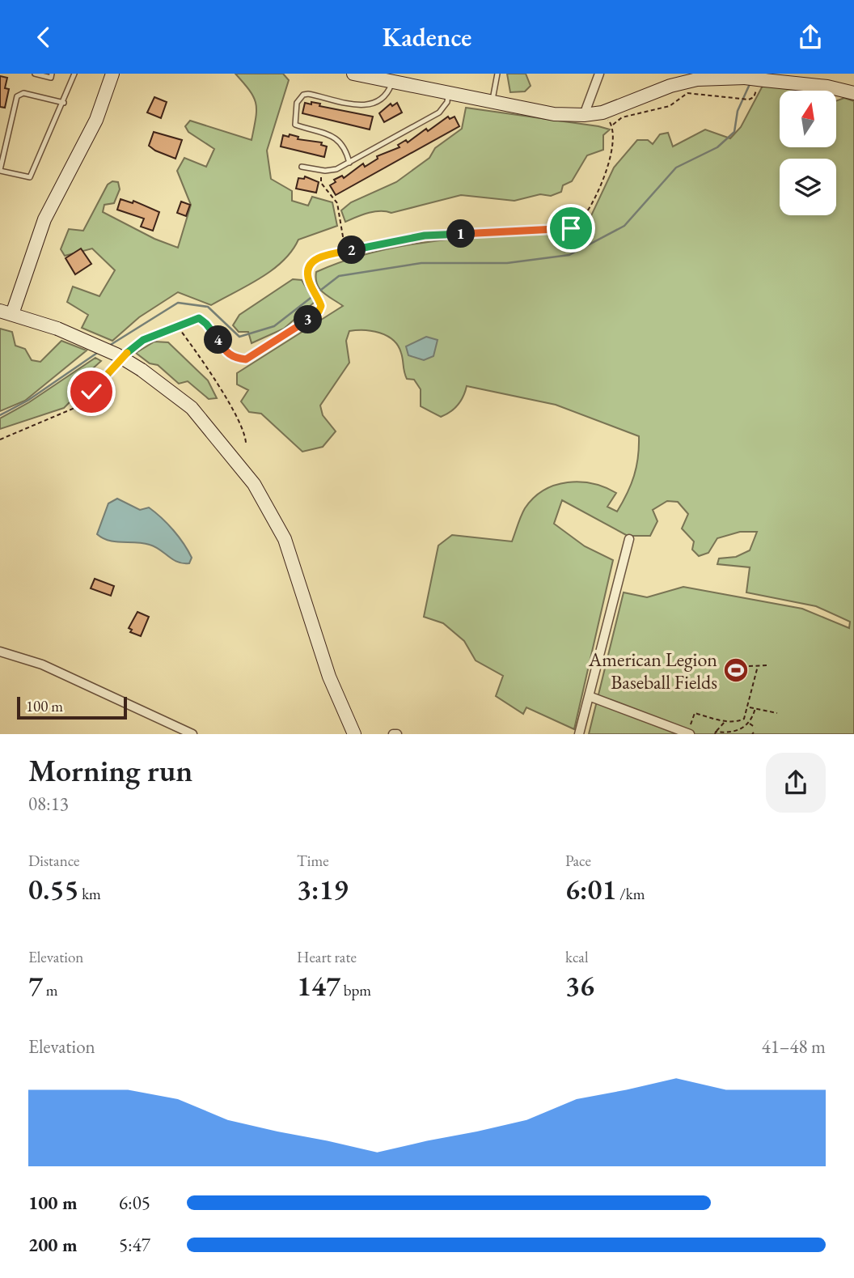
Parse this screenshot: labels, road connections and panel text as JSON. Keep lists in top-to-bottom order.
{
  "places": {
    "sports": ["American Legion Baseball Fields"]
  },
  "scale_bar": "100 m",
  "north": "top",
  "page": {
    "header": "Kadence",
    "pins": [
      "1",
      "2",
      "3",
      "4"
    ],
    "scale": "100 m",
    "heading": ["Morning run", "08:13"],
    "stats": [
      ["Distance", "0.55 km"],
      ["Time", "3:19"],
      ["Pace", "6:01 /km"],
      ["Elevation", "7 m"],
      ["Heart rate", "147 bpm"],
      ["kcal", "36"]
    ],
    "chart": ["Elevation", "41–48 m"],
    "list": [
      {
        "name": "100 m",
        "note": "6:05"
      },
      {
        "name": "200 m",
        "note": "5:47"
      }
    ]
  }
}
